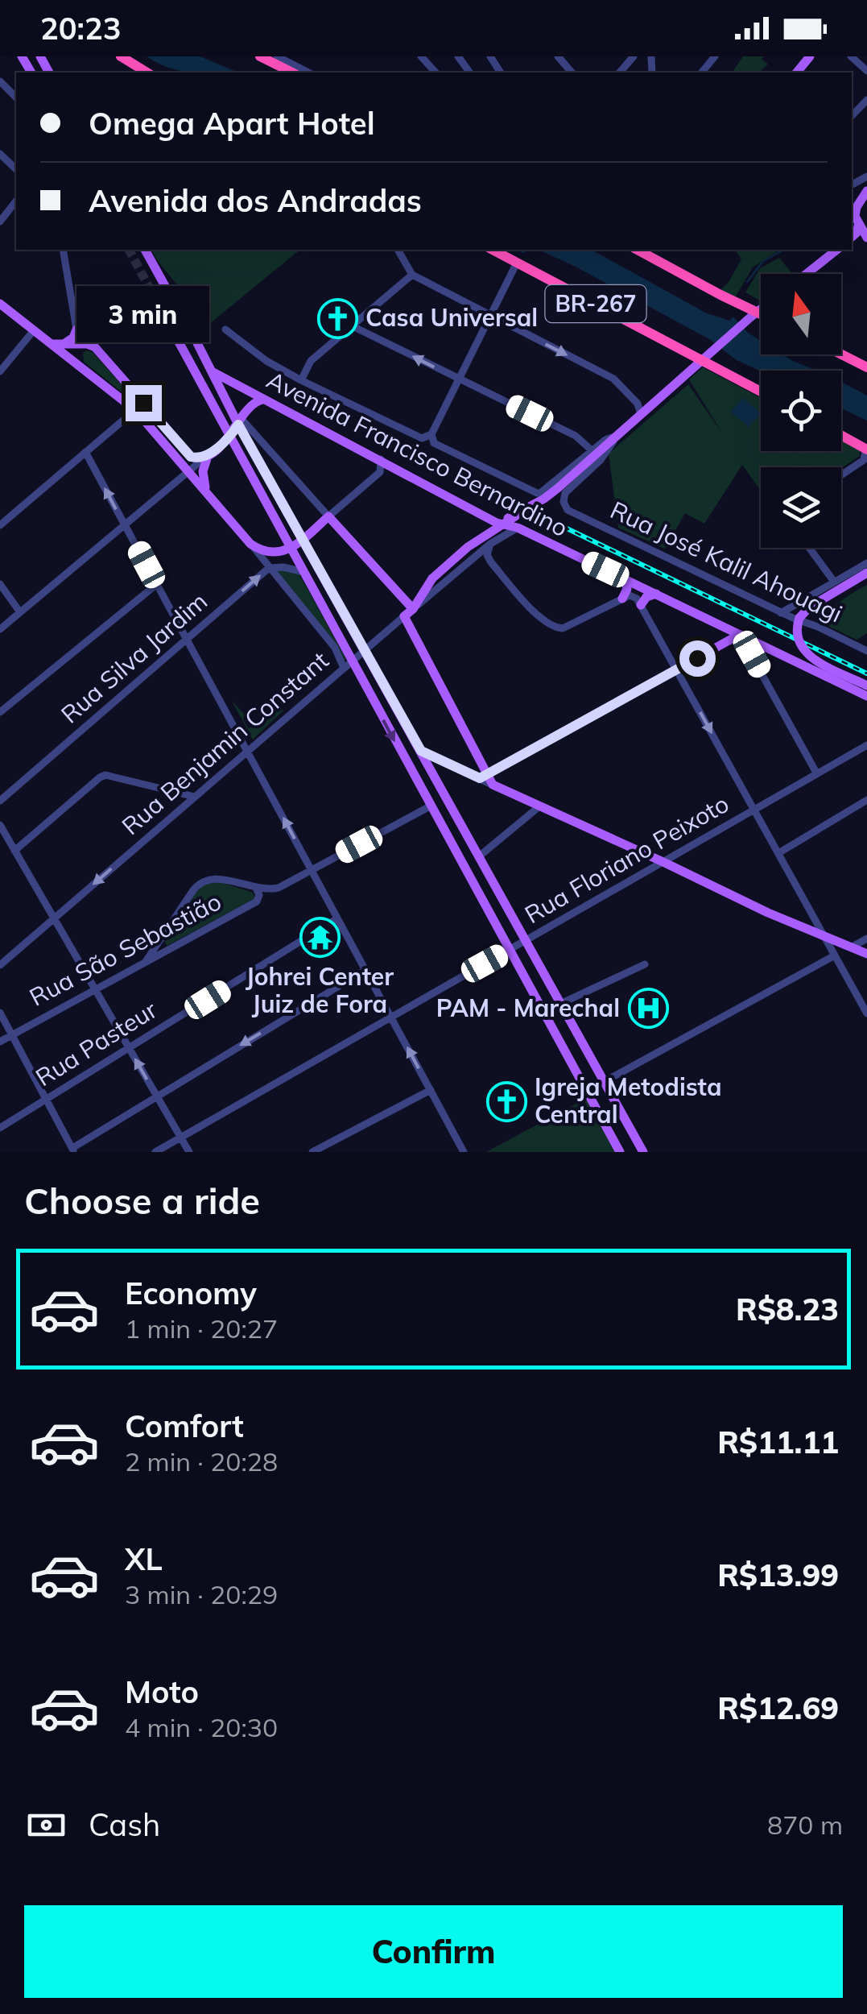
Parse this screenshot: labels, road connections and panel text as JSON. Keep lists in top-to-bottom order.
{
  "streets": {
    "highway": ["BR-267"],
    "main road": ["Avenida Francisco Bernardino", "Rua Benjamin Constant"],
    "street": [
      "Rua José Kalil Ahouagi",
      "Rua Silva Jardim",
      "Rua Floriano Peixoto",
      "Rua São Sebastião",
      "Rua Pasteur"
    ]
  },
  "crossings": [
    ["Avenida Francisco Bernardino", "Rua Benjamin Constant"]
  ],
  "places": {
    "church": ["Casa Universal", "Igreja Metodista Central"],
    "temple": ["Johrei Center Juiz de Fora"],
    "hospital": ["PAM - Marechal"]
  },
  "north": "top",
  "page": {
    "status": "20:23",
    "banner": ["Omega Apart Hotel", "Avenida dos Andradas"],
    "bubble": "3 min",
    "heading": "Choose a ride",
    "list": [
      {
        "name": "Economy",
        "note": "1 min · 20:27",
        "value": "R$8.23"
      },
      {
        "name": "Comfort",
        "note": "2 min · 20:28",
        "value": "R$11.11"
      },
      {
        "name": "XL",
        "note": "3 min · 20:29",
        "value": "R$13.99"
      },
      {
        "name": "Moto",
        "note": "4 min · 20:30",
        "value": "R$12.69"
      }
    ],
    "pay": ["Cash", "870 m"],
    "buttons": "Confirm"
  }
}
